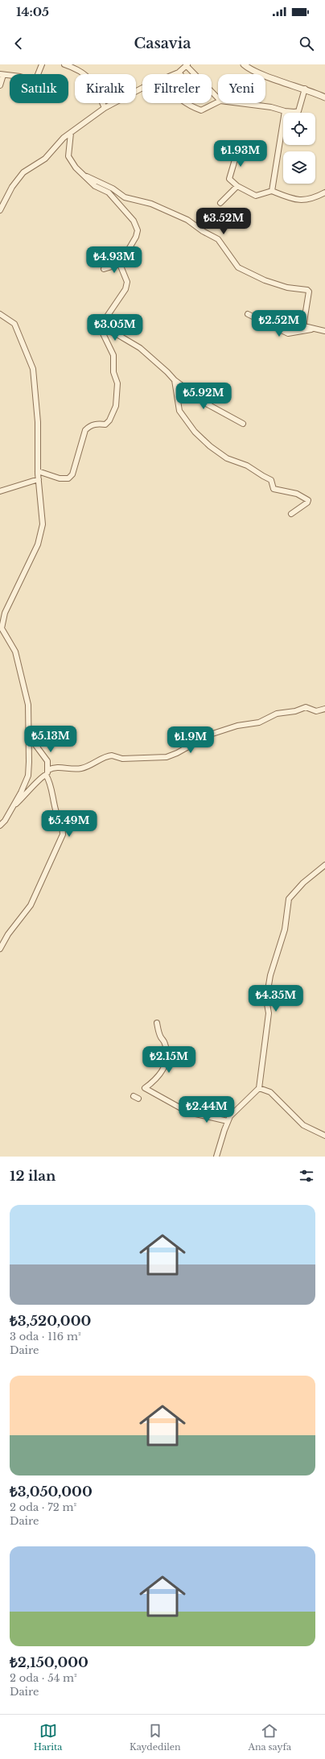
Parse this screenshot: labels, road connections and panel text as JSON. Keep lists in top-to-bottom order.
{
  "page": {
    "status": "14:05",
    "header": "Casavia",
    "chip": [
      "Satılık",
      "Kiralık",
      "Filtreler",
      "Yeni"
    ],
    "price": [
      "₺1.93M",
      "₺3.52M",
      "₺4.93M",
      "₺2.52M",
      "₺3.05M",
      "₺5.92M",
      "₺5.13M",
      "₺1.9M",
      "₺5.49M",
      "₺4.35M",
      "₺2.15M",
      "₺2.44M"
    ],
    "heading": "12 ilan",
    "list": [
      {
        "name": "₺3,520,000",
        "note": "3 oda · 116 m² · Daire"
      },
      {
        "name": "₺3,050,000",
        "note": "2 oda · 72 m² · Daire"
      },
      {
        "name": "₺2,150,000",
        "note": "2 oda · 54 m² · Daire"
      }
    ],
    "tabs": ["Harita", "Kaydedilen", "Ana sayfa"]
  }
}
